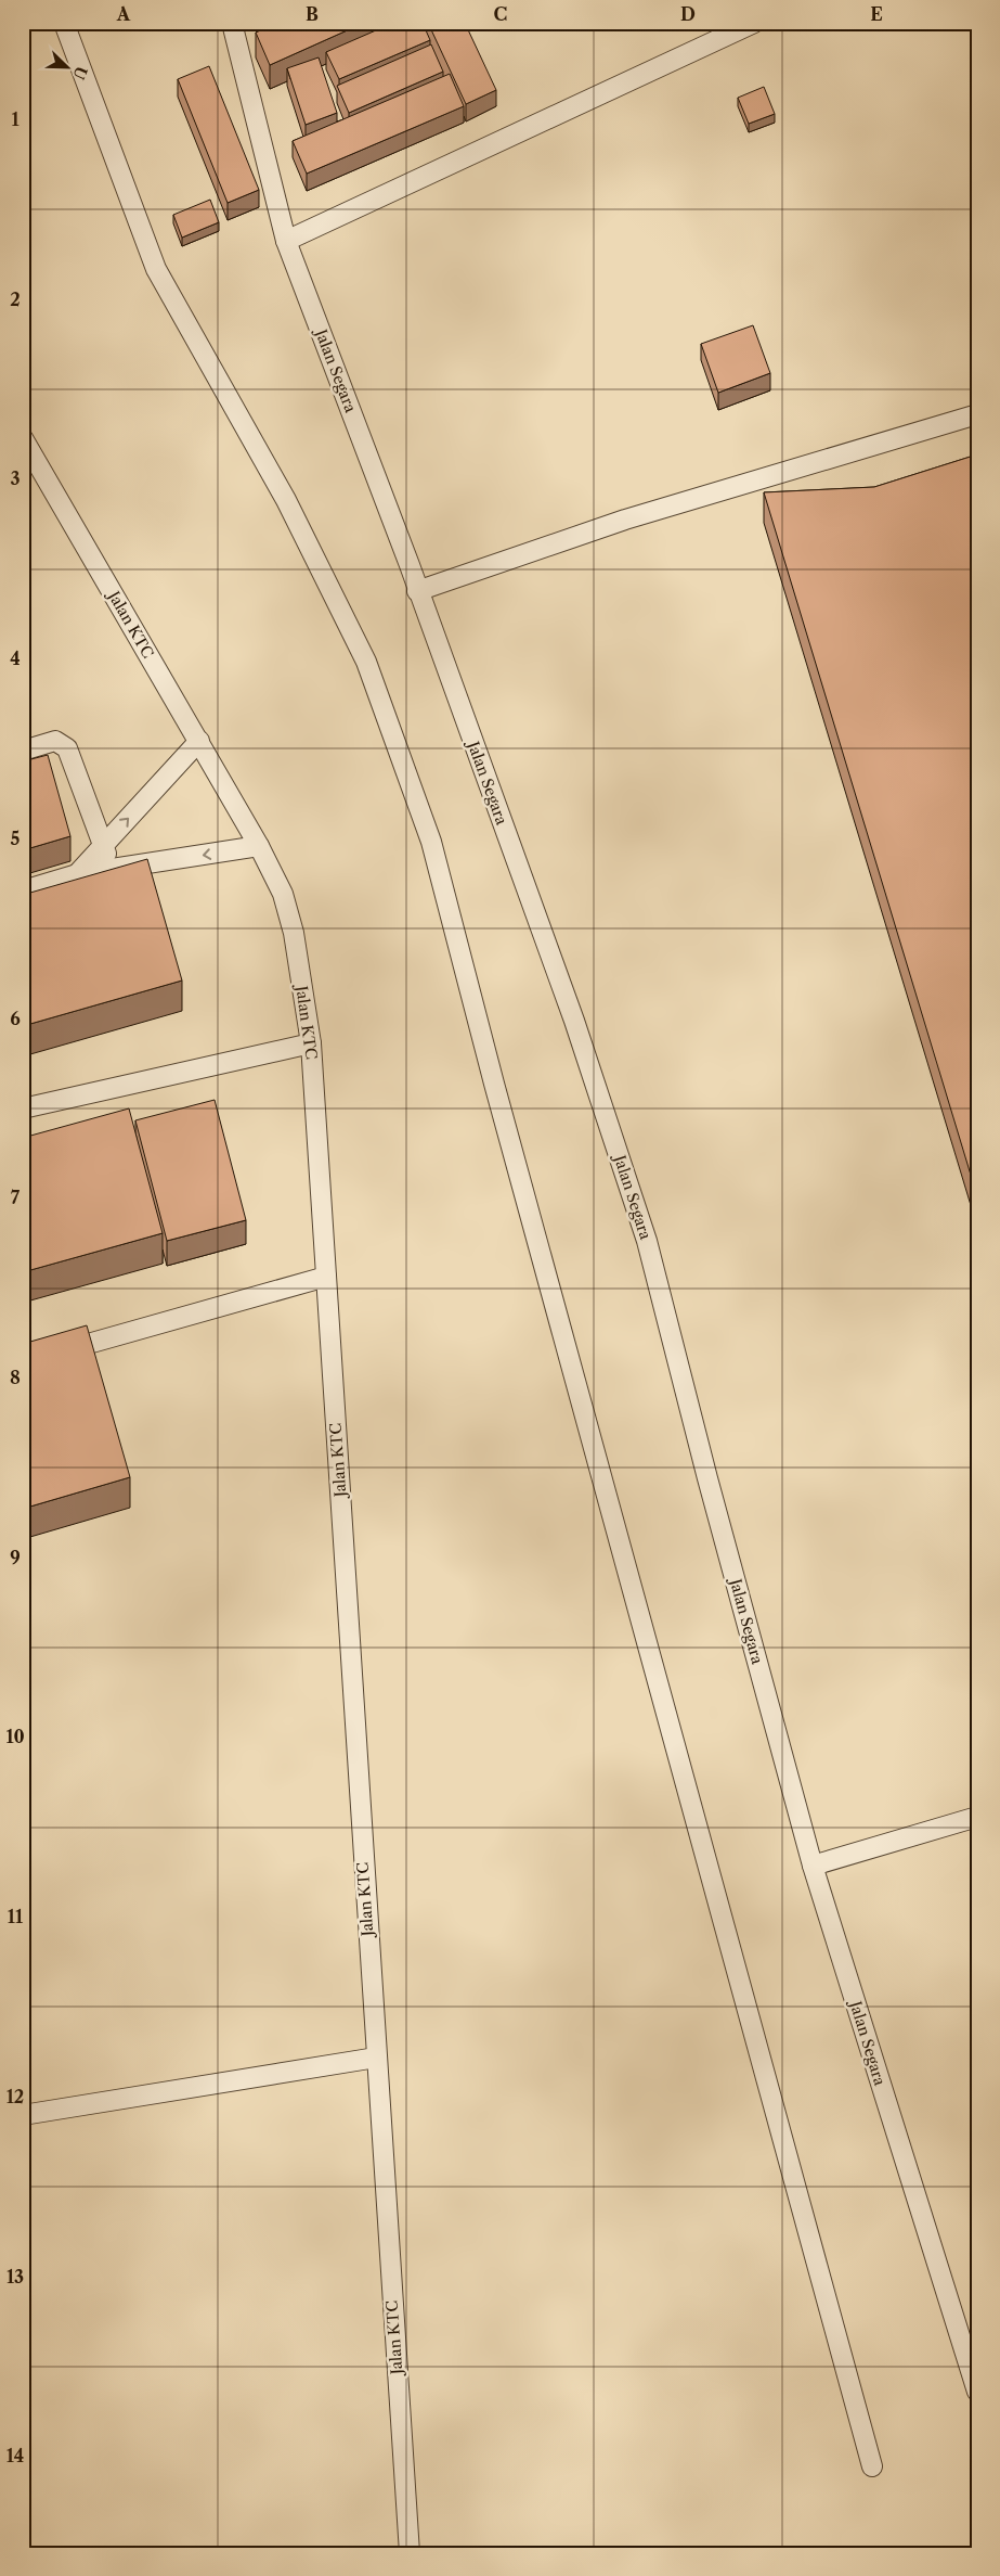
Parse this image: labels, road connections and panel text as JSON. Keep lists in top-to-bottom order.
{
  "streets": {
    "lane": ["Jalan Segara", "Jalan KTC"]
  },
  "north": "bottom right",
  "grid": {
    "columns": [
      "A",
      "B",
      "C",
      "D",
      "E"
    ],
    "rows": [
      "1",
      "2",
      "3",
      "4",
      "5",
      "6",
      "7",
      "8",
      "9",
      "10",
      "11",
      "12",
      "13",
      "14"
    ]
  }
}
